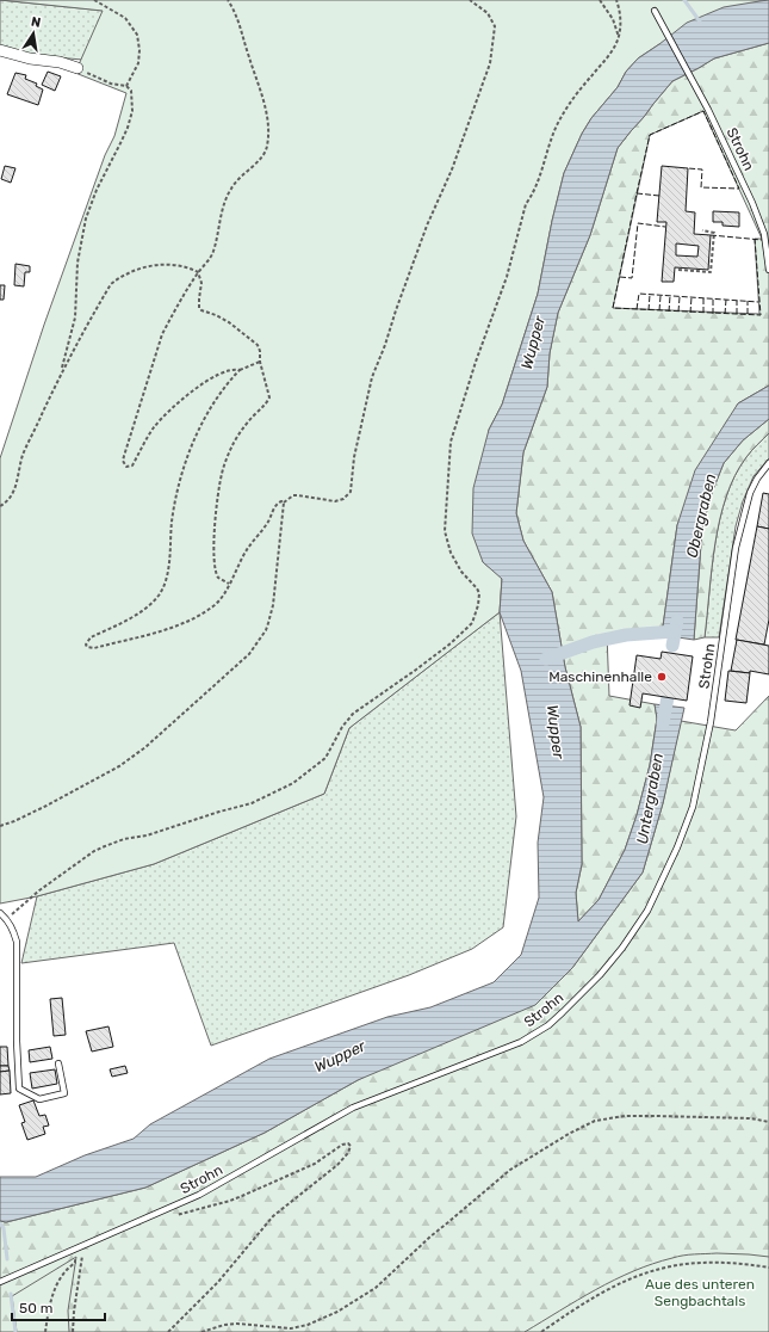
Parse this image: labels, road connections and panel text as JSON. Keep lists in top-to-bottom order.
{
  "streets": {
    "lane": ["Strohn"]
  },
  "water": ["Wupper", "Obergraben", "Untergraben"],
  "parks": ["Aue des unteren Sengbachtals"],
  "places": ["Maschinenhalle"],
  "scale_bar": "50 m",
  "north": "top"
}
